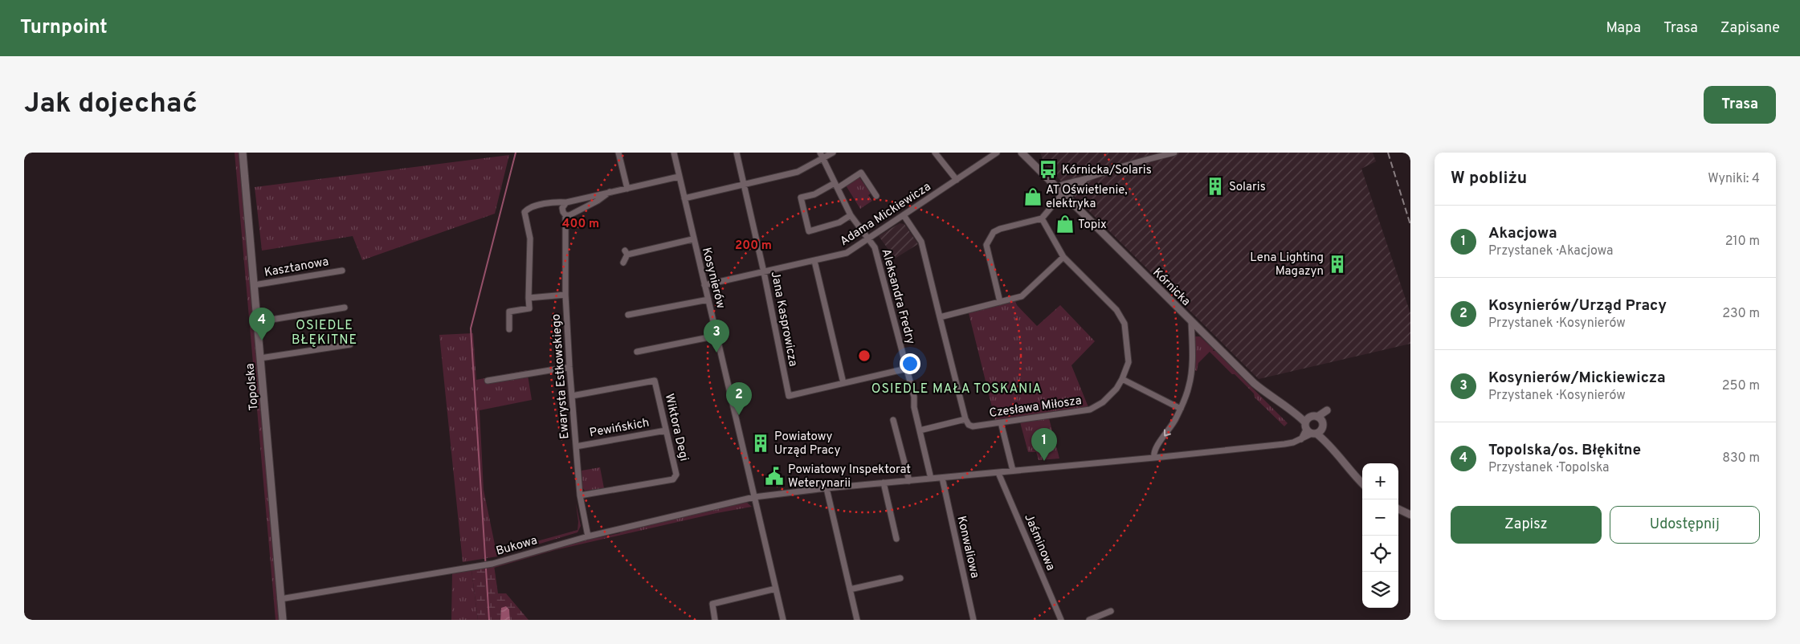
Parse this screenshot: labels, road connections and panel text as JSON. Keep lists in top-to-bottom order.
{
  "streets": {
    "street": [
      "Adama Mickiewicza",
      "Kasztanowa",
      "Kosynierów",
      "Kórnicka",
      "Aleksandra Fredry",
      "Jana Kasprowicza",
      "Ewarysta Estkowskiego",
      "Topolska",
      "Czesława Miłosza",
      "Pewińskich",
      "Wiktora Degi",
      "Jaśminowa",
      "Bukowa",
      "Konwaliowa"
    ]
  },
  "crossings": [
    ["Adama Mickiewicza", "Kosynierów"],
    ["Adama Mickiewicza", "Aleksandra Fredry"],
    ["Adama Mickiewicza", "Jana Kasprowicza"],
    ["Kasztanowa", "Topolska"],
    ["Kosynierów", "Bukowa"],
    ["Kórnicka", "Bukowa"],
    ["Aleksandra Fredry", "Bukowa"],
    ["Ewarysta Estkowskiego", "Pewińskich"],
    ["Ewarysta Estkowskiego", "Wiktora Degi"],
    ["Ewarysta Estkowskiego", "Bukowa"],
    ["Topolska", "Bukowa"],
    ["Pewińskich", "Wiktora Degi"],
    ["Jaśminowa", "Bukowa"],
    ["Bukowa", "Konwaliowa"]
  ],
  "districts": ["OSIEDLE BŁĘKITNE", "OSIEDLE MAŁA TOSKANIA"],
  "places": {
    "bus stop": ["Kórnicka/Solaris"],
    "building": ["Solaris", "Lena Lighting Magazyn", "Powiatowy Urząd Pracy"],
    "shop": ["AT Oświetlenie, elektryka", "Topix"],
    "public building": ["Powiatowy Inspektorat Weterynarii"]
  },
  "page": {
    "header": "Turnpoint",
    "nav": ["Mapa", "Trasa", "Zapisane"],
    "buttons": [
      "Trasa",
      ["Zapisz", "Udostępnij"]
    ],
    "title": "Jak dojechać",
    "heading": ["W pobliżu", "Wyniki: 4"],
    "list": [
      {
        "mark": "1",
        "name": "Akacjowa",
        "note": "Przystanek · Akacjowa",
        "value": "210 m"
      },
      {
        "mark": "2",
        "name": "Kosynierów/Urząd Pracy",
        "note": "Przystanek · Kosynierów",
        "value": "230 m"
      },
      {
        "mark": "3",
        "name": "Kosynierów/Mickiewicza",
        "note": "Przystanek · Kosynierów",
        "value": "250 m"
      },
      {
        "mark": "4",
        "name": "Topolska/os. Błękitne",
        "note": "Przystanek · Topolska",
        "value": "830 m"
      }
    ],
    "pins": [
      "4",
      "3",
      "2",
      "1"
    ],
    "map_buttons": ["+", "−"]
  },
  "rings": ["400 m", "200 m"]
}
